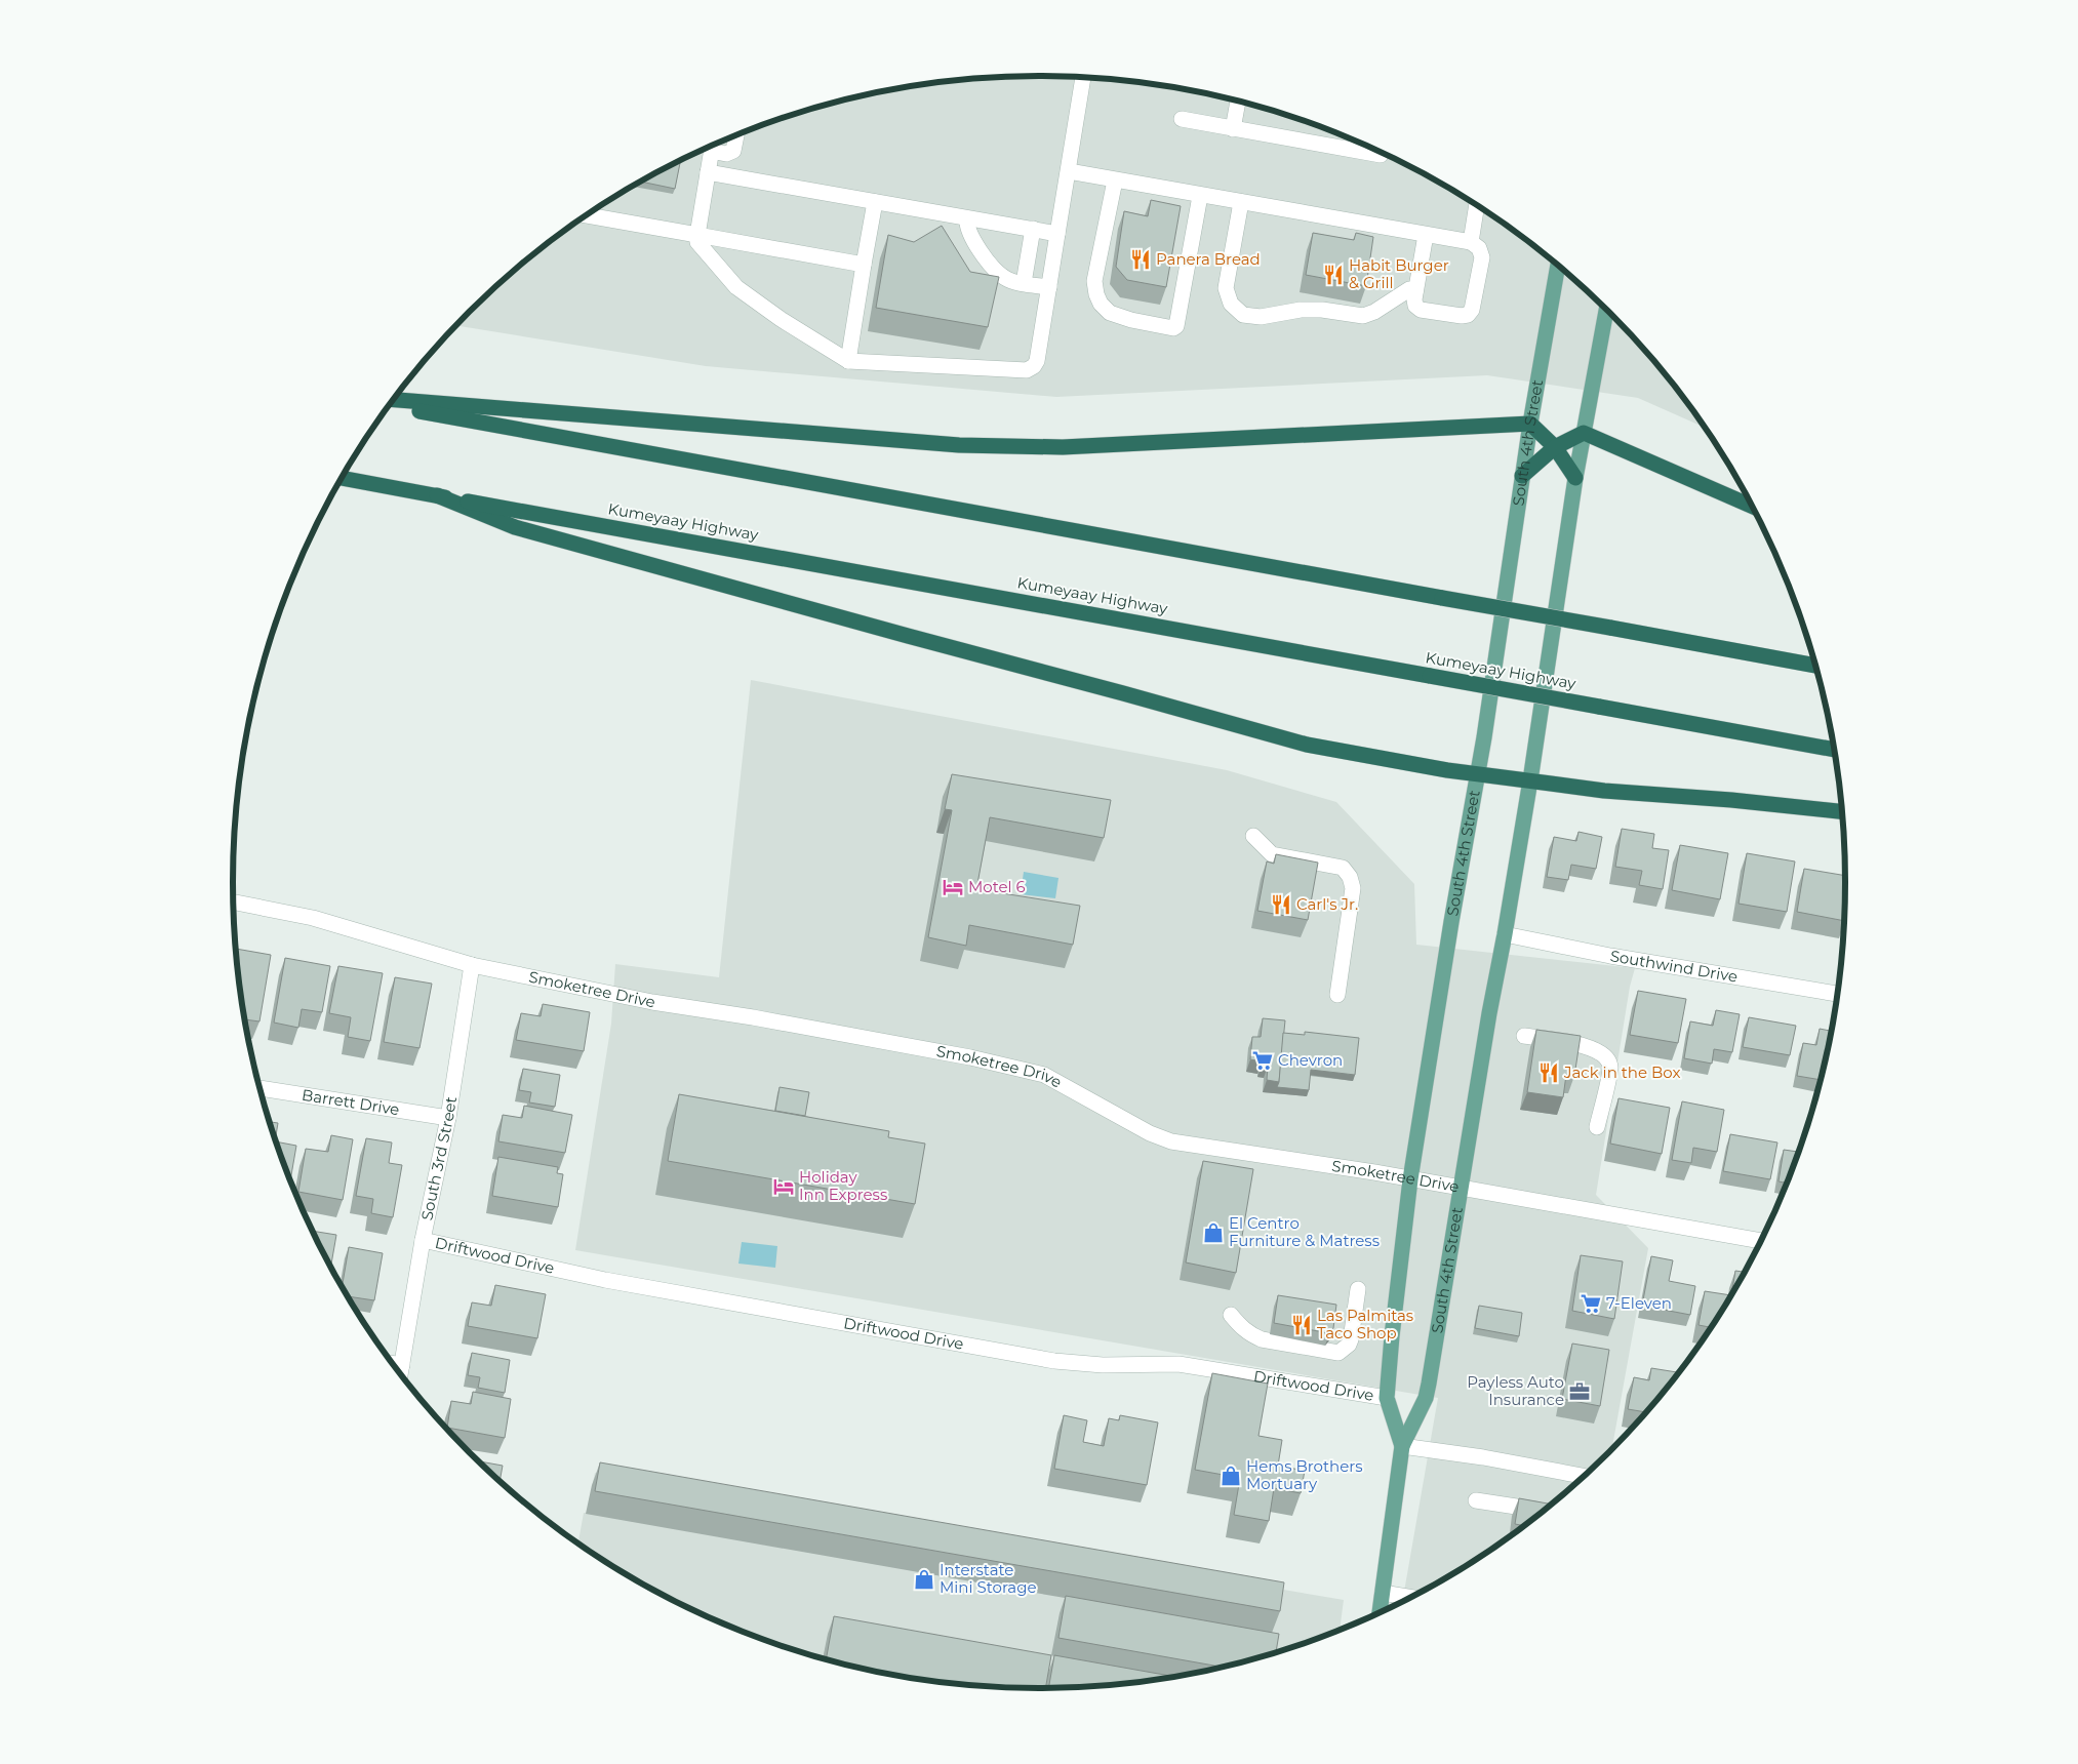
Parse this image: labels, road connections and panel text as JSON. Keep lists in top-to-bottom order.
{
  "streets": {
    "highway": ["Kumeyaay Highway"],
    "main road": ["South 4th Street"],
    "street": [
      "Southwind Drive",
      "Smoketree Drive",
      "Barrett Drive",
      "South 3rd Street",
      "Driftwood Drive"
    ]
  },
  "crossings": [
    ["South 4th Street", "Southwind Drive"],
    ["South 4th Street", "Smoketree Drive"],
    ["South 4th Street", "Driftwood Drive"],
    ["Smoketree Drive", "South 3rd Street"],
    ["Barrett Drive", "South 3rd Street"],
    ["South 3rd Street", "Driftwood Drive"]
  ],
  "places": {
    "restaurant": [
      "Panera Bread",
      "Habit Burger & Grill",
      "Carl's Jr.",
      "Jack in the Box",
      "Las Palmitas Taco Shop"
    ],
    "hotel": ["Motel 6", "Holiday Inn Express"],
    "supermarket": ["Chevron", "7-Eleven"],
    "shop": ["El Centro Furniture & Matress", "Hems Brothers Mortuary", "Interstate Mini Storage"],
    "office": ["Payless Auto Insurance"]
  }
}
